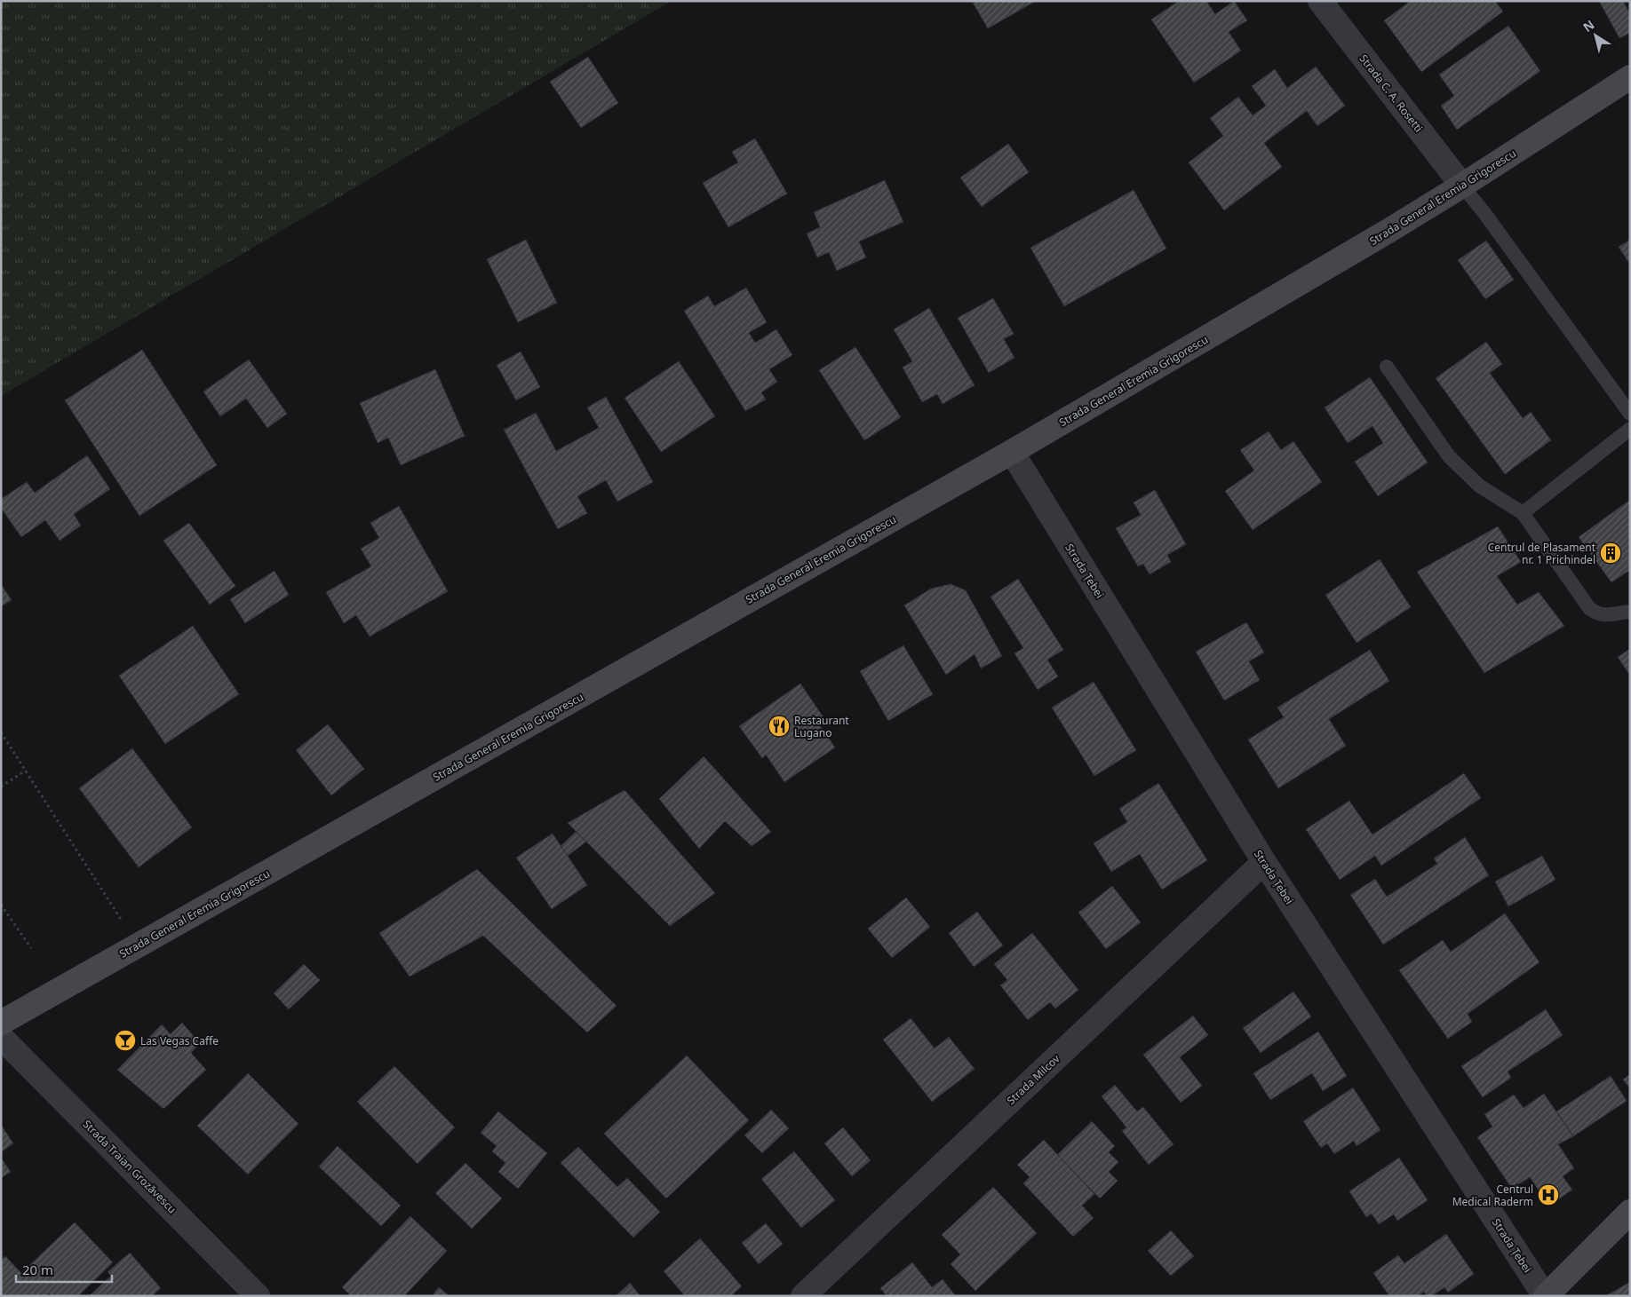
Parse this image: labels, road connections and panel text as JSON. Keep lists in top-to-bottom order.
{
  "streets": {
    "main road": ["Strada General Eremia Grigorescu"],
    "street": [
      "Strada C. A. Rosetti",
      "Strada Țebei",
      "Strada Milcov",
      "Strada Traian Grozăvescu"
    ]
  },
  "crossings": [
    ["Strada C. A. Rosetti", "Strada General Eremia Grigorescu"],
    ["Strada General Eremia Grigorescu", "Strada Țebei"],
    ["Strada Țebei", "Strada Milcov"]
  ],
  "places": {
    "building": ["Centrul de Plasament nr. 1 Prichindel"],
    "restaurant": ["Restaurant Lugano"],
    "bar": ["Las Vegas Caffe"],
    "hospital": ["Centrul Medical Raderm"]
  },
  "scale_bar": "20 m",
  "north": "top left"
}
